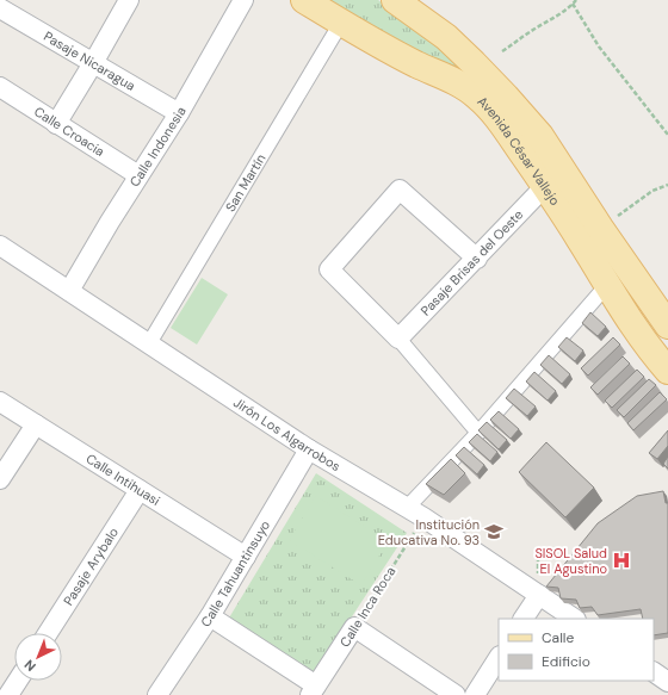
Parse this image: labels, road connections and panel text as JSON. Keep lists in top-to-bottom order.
{
  "streets": {
    "main road": ["Avenida César Vallejo"],
    "street": [
      "Pasaje Nicaragua",
      "Calle Croacia",
      "Calle Indonesia",
      "San Martín",
      "Pasaje Brisas del Oeste",
      "Jirón Los Algarrobos",
      "Calle Intihuasi",
      "Pasaje Arybalo",
      "Calle Tahuantinsuyo",
      "Calle Inca Roca"
    ]
  },
  "crossings": [
    ["Pasaje Nicaragua", "Calle Indonesia"],
    ["Calle Croacia", "Calle Indonesia"],
    ["Calle Indonesia", "Jirón Los Algarrobos"],
    ["Avenida César Vallejo", "San Martín"],
    ["Avenida César Vallejo", "Pasaje Brisas del Oeste"],
    ["San Martín", "Jirón Los Algarrobos"],
    ["Jirón Los Algarrobos", "Calle Tahuantinsuyo"],
    ["Jirón Los Algarrobos", "Calle Inca Roca"],
    ["Calle Intihuasi", "Pasaje Arybalo"],
    ["Calle Intihuasi", "Calle Tahuantinsuyo"]
  ],
  "places": {
    "school or university": ["Institución Educativa No. 93"],
    "hospital": ["SISOL Salud El Agustino"]
  },
  "legend": ["Calle", "Edificio"],
  "north": "bottom left"
}
